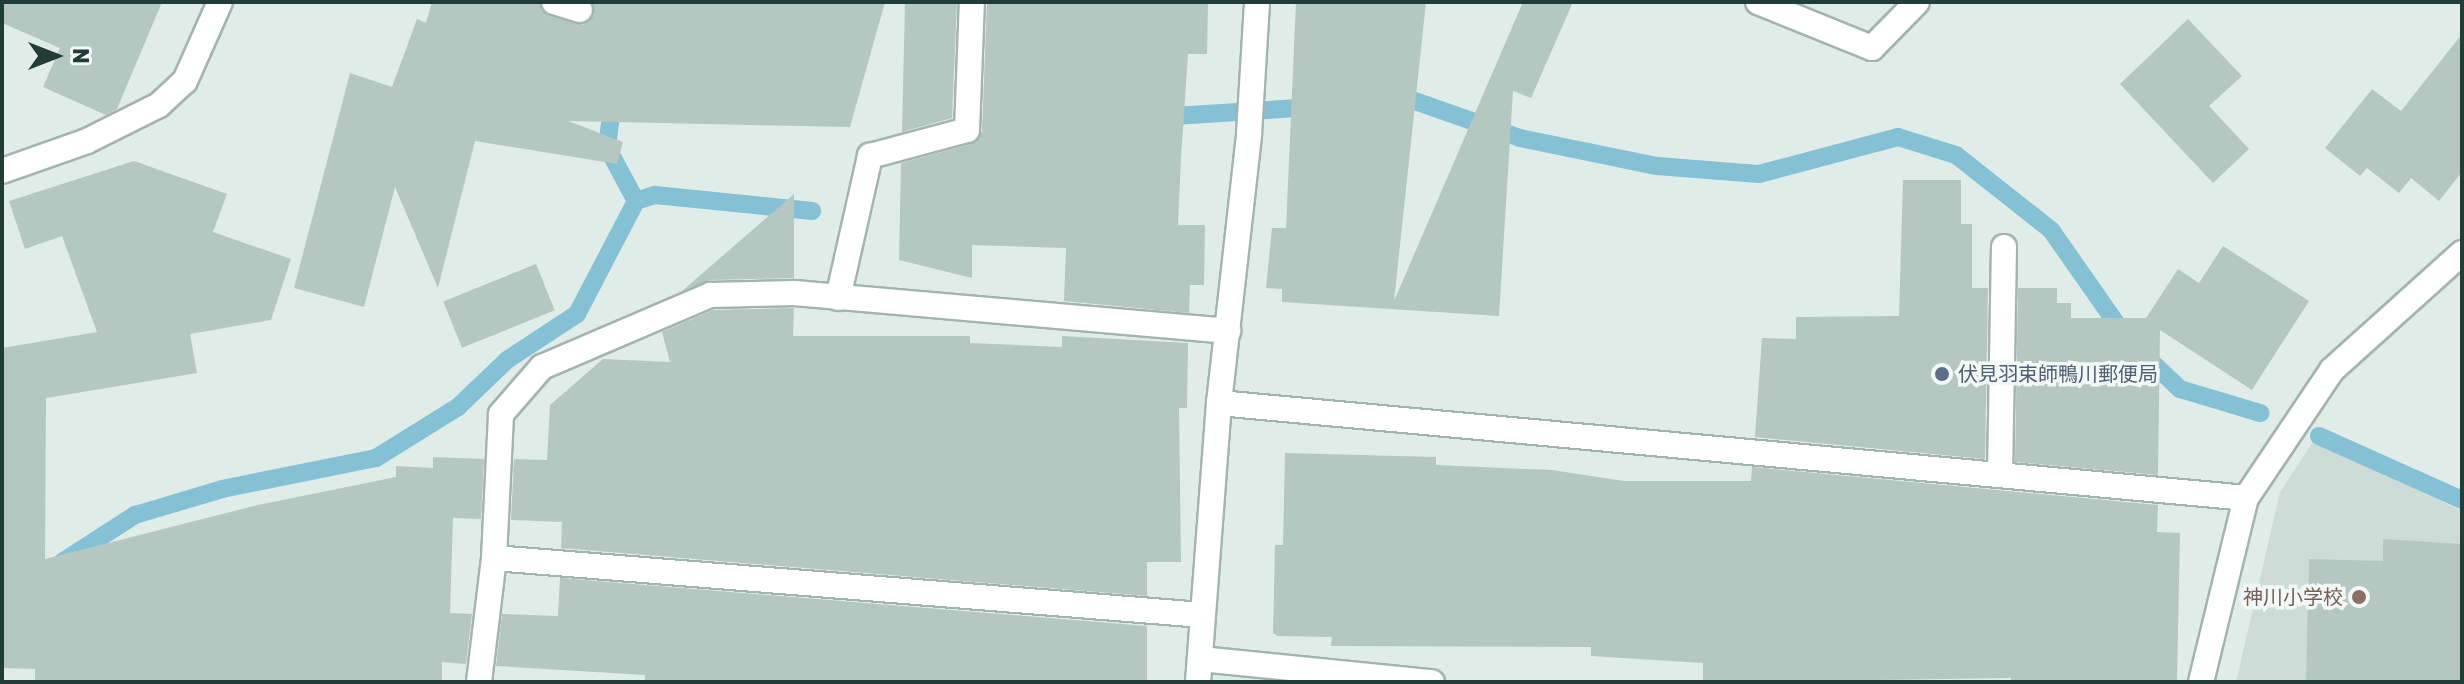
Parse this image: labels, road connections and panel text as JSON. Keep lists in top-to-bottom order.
{
  "places": ["伏見羽束師鴨川郵便局", "神川小学校"],
  "north": "right"
}
